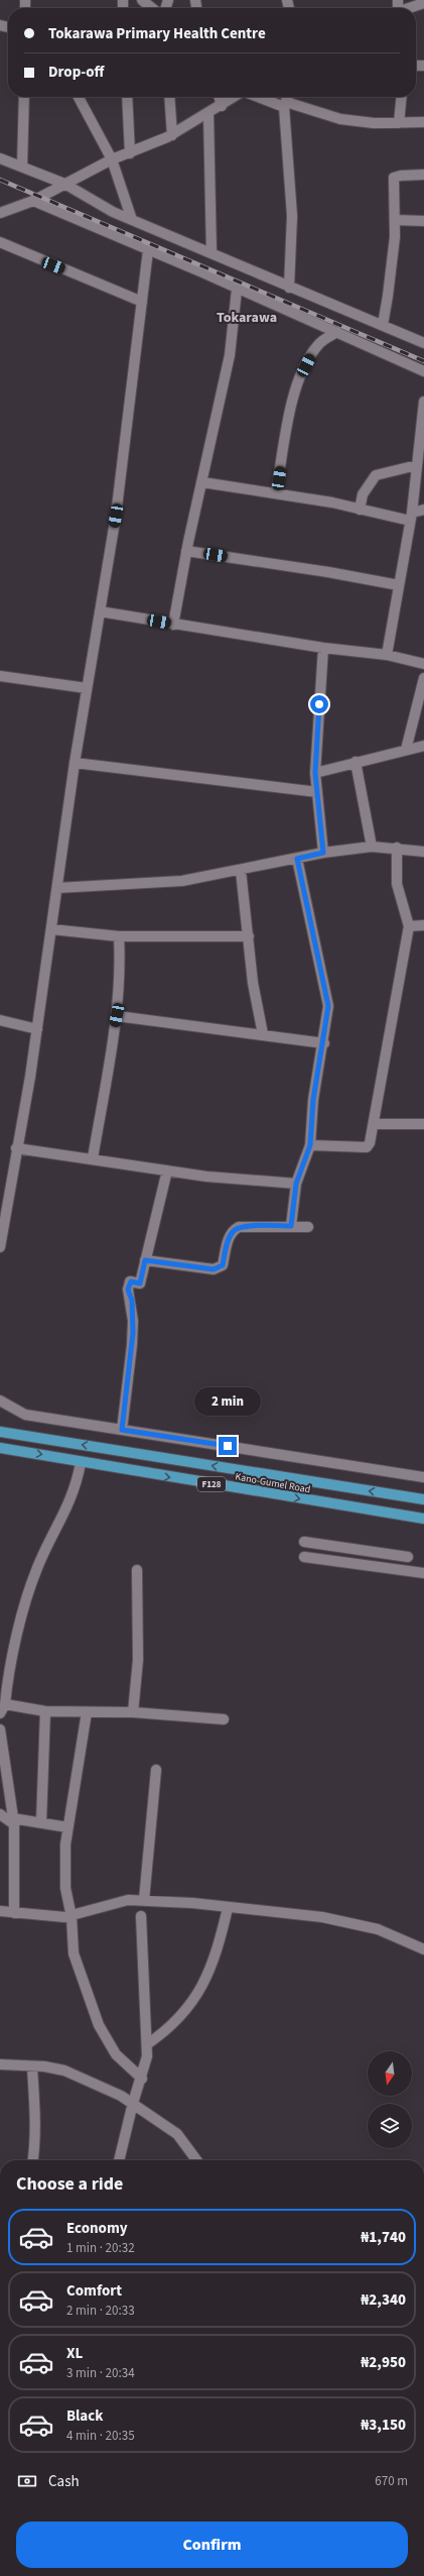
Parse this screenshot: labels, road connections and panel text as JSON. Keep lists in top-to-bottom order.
{
  "streets": {
    "main road": ["Kano-Gumel Road", "F128"]
  },
  "districts": ["Tokarawa"],
  "north": "bottom",
  "page": {
    "banner": ["Tokarawa Primary Health Centre", "Drop-off"],
    "bubble": "2 min",
    "heading": "Choose a ride",
    "list": [
      {
        "name": "Economy",
        "note": "1 min · 20:32",
        "value": "₦1,740"
      },
      {
        "name": "Comfort",
        "note": "2 min · 20:33",
        "value": "₦2,340"
      },
      {
        "name": "XL",
        "note": "3 min · 20:34",
        "value": "₦2,950"
      },
      {
        "name": "Black",
        "note": "4 min · 20:35",
        "value": "₦3,150"
      }
    ],
    "pay": ["Cash", "670 m"],
    "buttons": "Confirm"
  }
}
